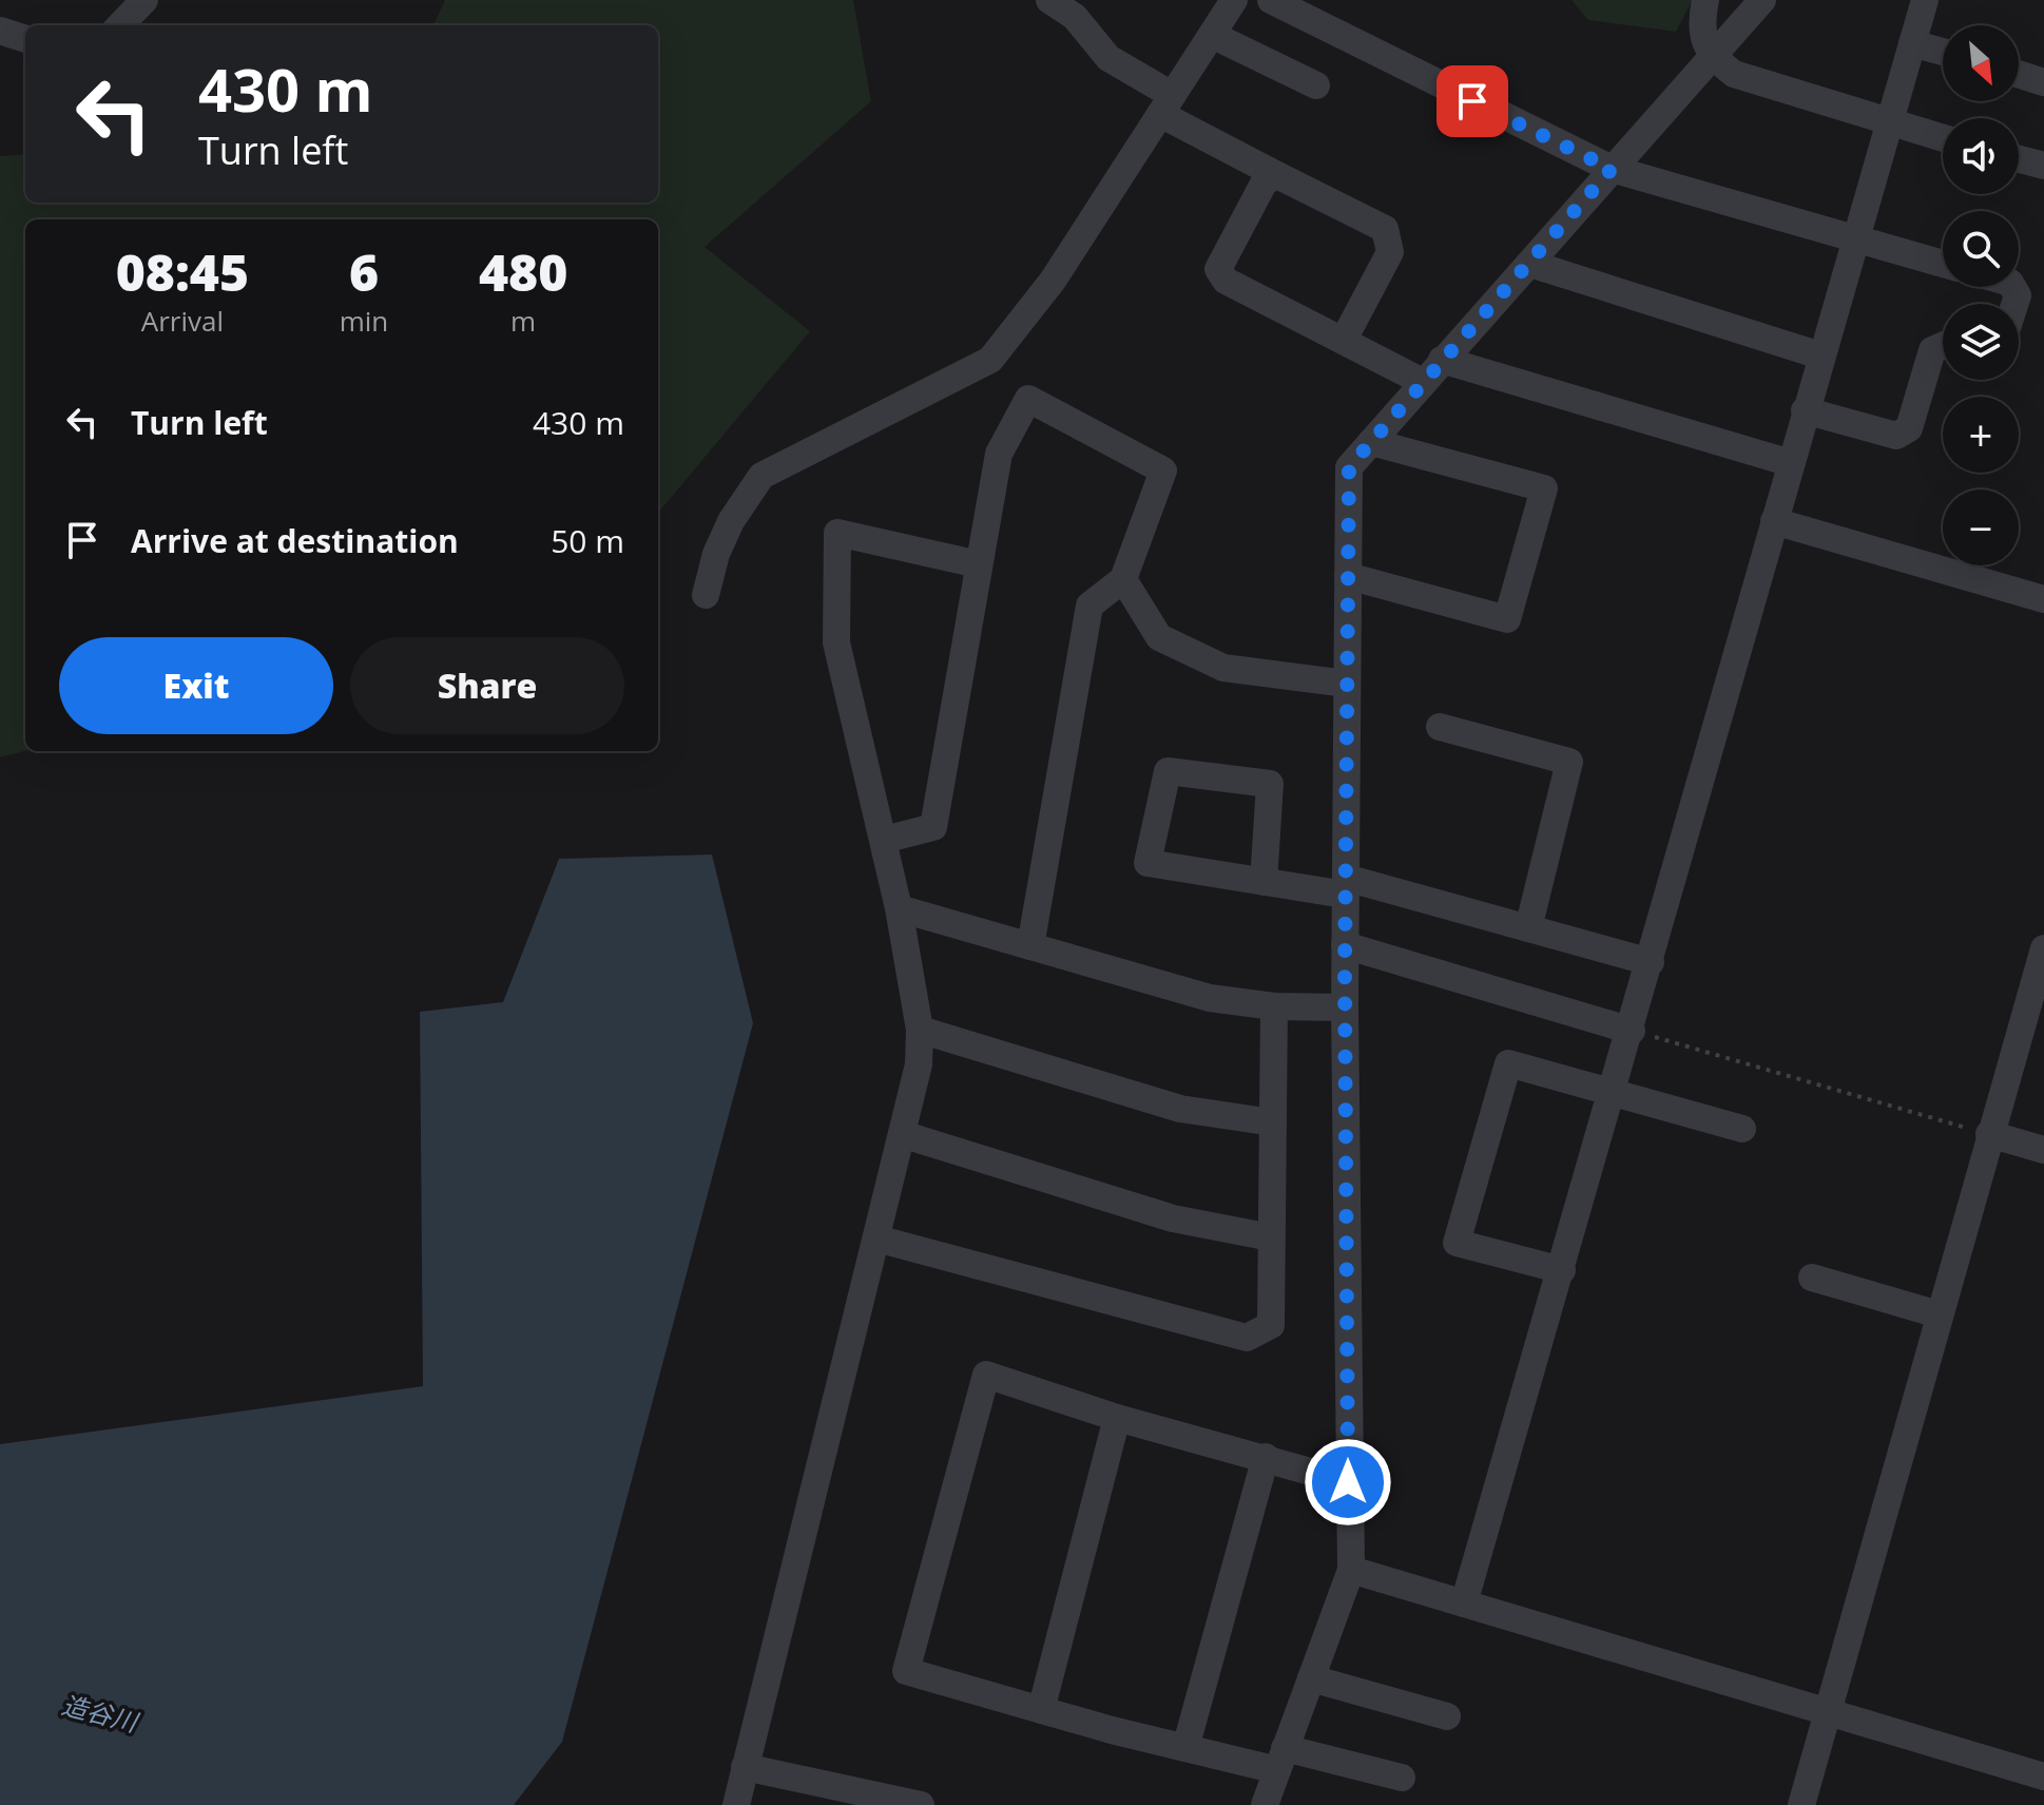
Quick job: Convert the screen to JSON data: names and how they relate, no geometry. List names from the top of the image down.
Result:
{
  "water": ["造谷川"],
  "north": "bottom right",
  "page": {
    "map_buttons": ["+", "−"],
    "turn": ["430 m", "Turn left"],
    "eta": [
      "08:45",
      "Arrival",
      "6",
      "min",
      "480",
      "m"
    ],
    "list": [
      {
        "name": "Turn left",
        "value": "430 m"
      },
      {
        "name": "Arrive at destination",
        "value": "50 m"
      }
    ],
    "buttons": ["Exit", "Share"]
  }
}
